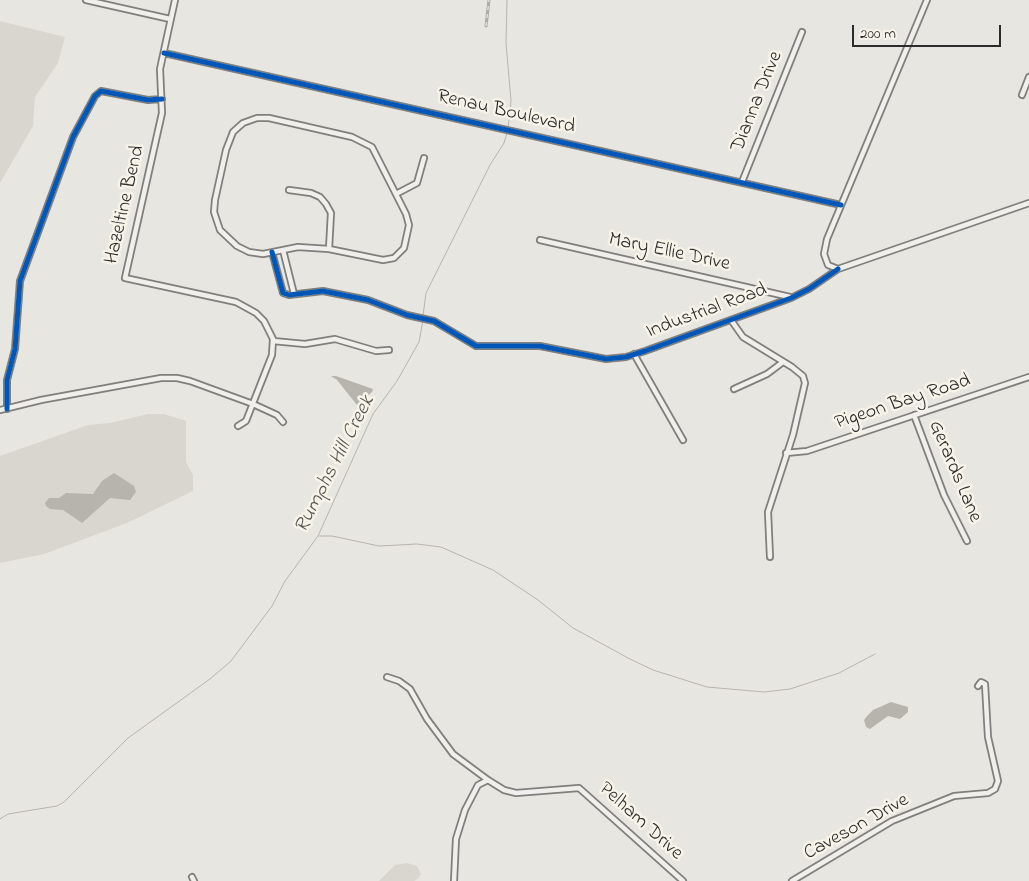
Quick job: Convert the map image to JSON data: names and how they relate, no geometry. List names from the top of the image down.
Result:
{
  "streets": {
    "street": [
      "Dianna Drive",
      "Renau Boulevard",
      "Hazeltine Bend",
      "Mary Ellie Drive",
      "Industrial Road",
      "Pigeon Bay Road",
      "Gerards Lane",
      "Pelham Drive",
      "Caveson Drive"
    ]
  },
  "crossings": [
    ["Dianna Drive", "Renau Boulevard"],
    ["Renau Boulevard", "Hazeltine Bend"],
    ["Mary Ellie Drive", "Industrial Road"],
    ["Pigeon Bay Road", "Gerards Lane"]
  ],
  "water": ["Rumphs Hill Creek"],
  "scale_bar": "200 m"
}
